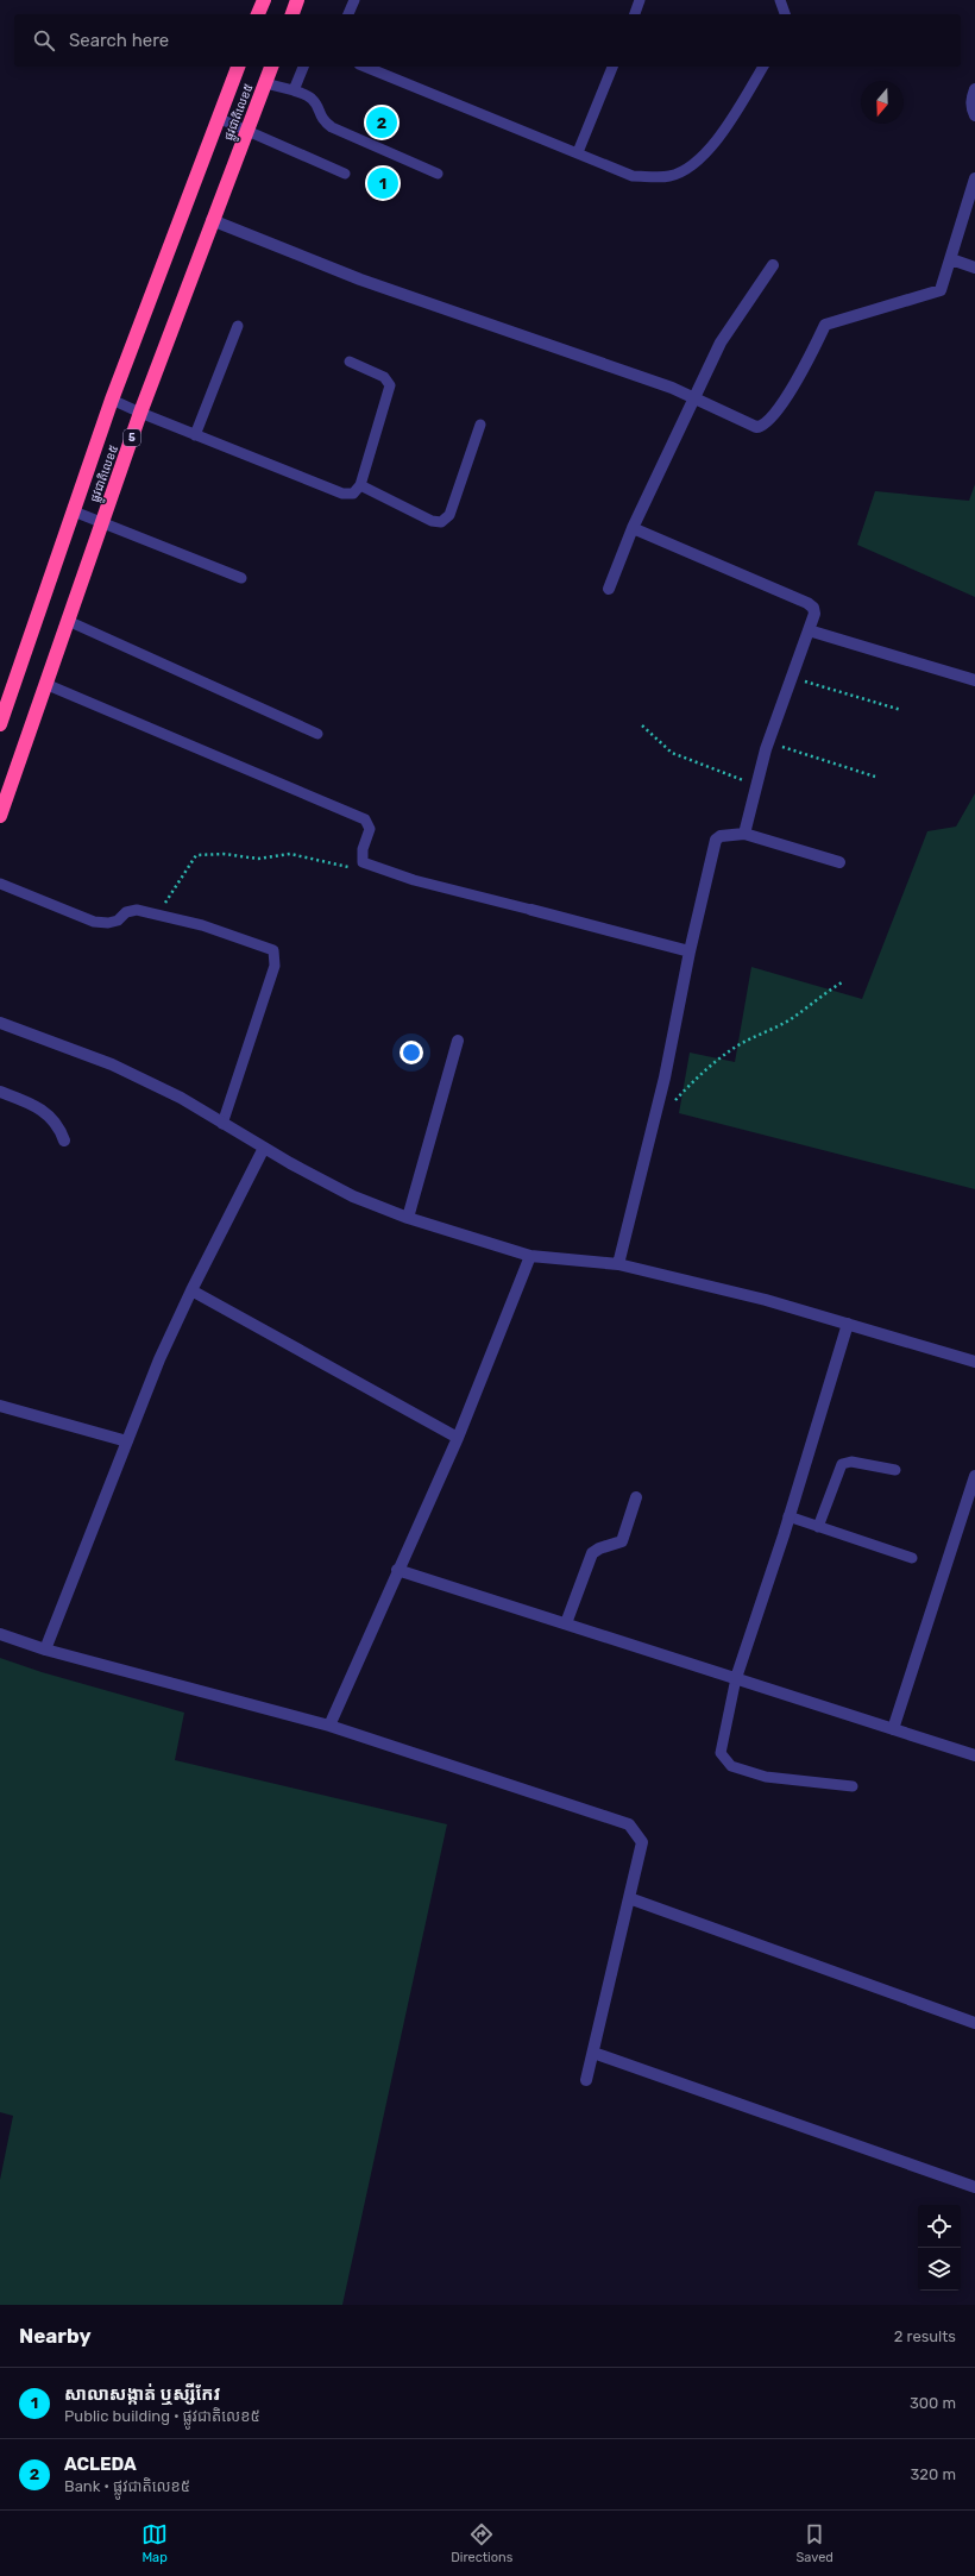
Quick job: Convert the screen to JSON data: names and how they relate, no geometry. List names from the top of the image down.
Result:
{
  "streets": {
    "highway": ["ផ្លូវជាតិលេខ៥", "5"]
  },
  "north": "bottom",
  "page": {
    "search": "Search here",
    "pins": ["2", "1"],
    "heading": ["Nearby", "2 results"],
    "list": [
      {
        "mark": "1",
        "name": "សាលាសង្កាត់ ឬស្សីកែវ",
        "note": "Public building · ផ្លូវជាតិលេខ៥",
        "value": "300 m"
      },
      {
        "mark": "2",
        "name": "ACLEDA",
        "note": "Bank · ផ្លូវជាតិលេខ៥",
        "value": "320 m"
      }
    ],
    "nav": ["Map", "Directions", "Saved"]
  }
}
